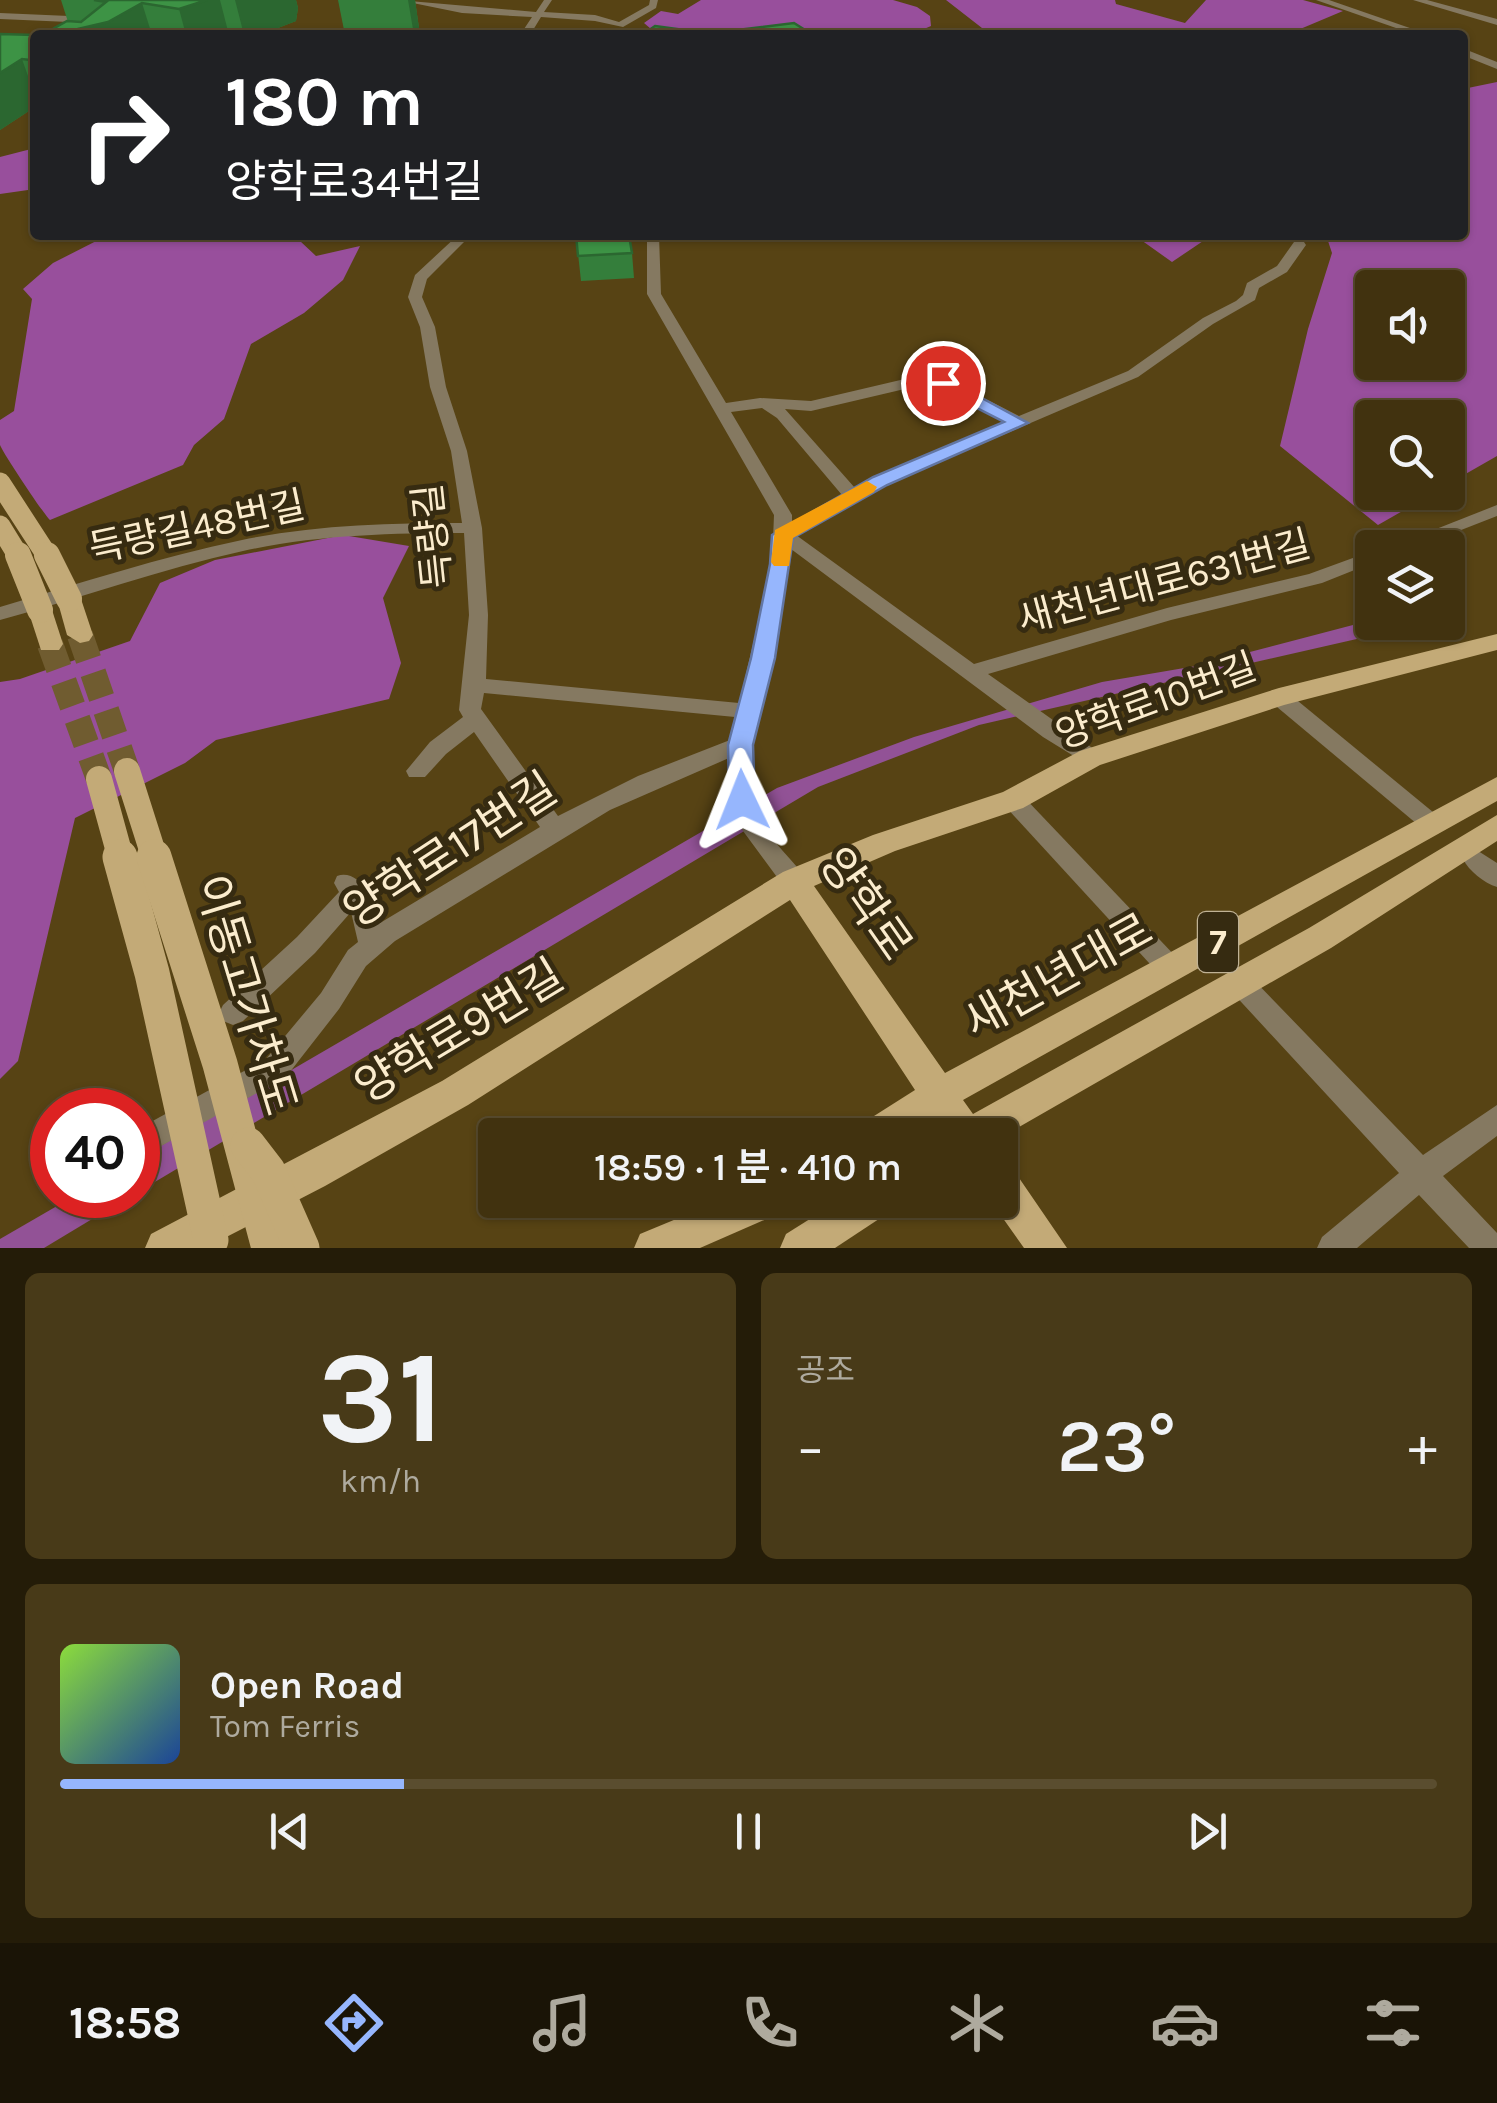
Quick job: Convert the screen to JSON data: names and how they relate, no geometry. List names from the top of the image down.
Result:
{
  "streets": {
    "main road": [
      "양학로10번길",
      "양학로",
      "7",
      "새천년대로",
      "이동고가차도",
      "양학로9번길"
    ],
    "street": [
      "득량길48번길",
      "득량길",
      "새천년대로631번길",
      "양학로17번길"
    ]
  },
  "crossings": [
    ["득량길48번길", "득량길"],
    ["양학로10번길", "양학로"],
    ["양학로10번길", "양학로9번길"],
    ["양학로17번길", "양학로"],
    ["양학로", "새천년대로"],
    ["양학로", "양학로9번길"]
  ],
  "page": {
    "turn": ["180 m", "양학로34번길"],
    "limit": "40",
    "trip": "18:59 · 1 분 · 410 m",
    "tile": [
      ["31", "km/h"],
      "공조"
    ],
    "heat": ["−", "23°", "+"],
    "song": ["Open Road", "Tom Ferris"],
    "tabs": "18:58"
  }
}
